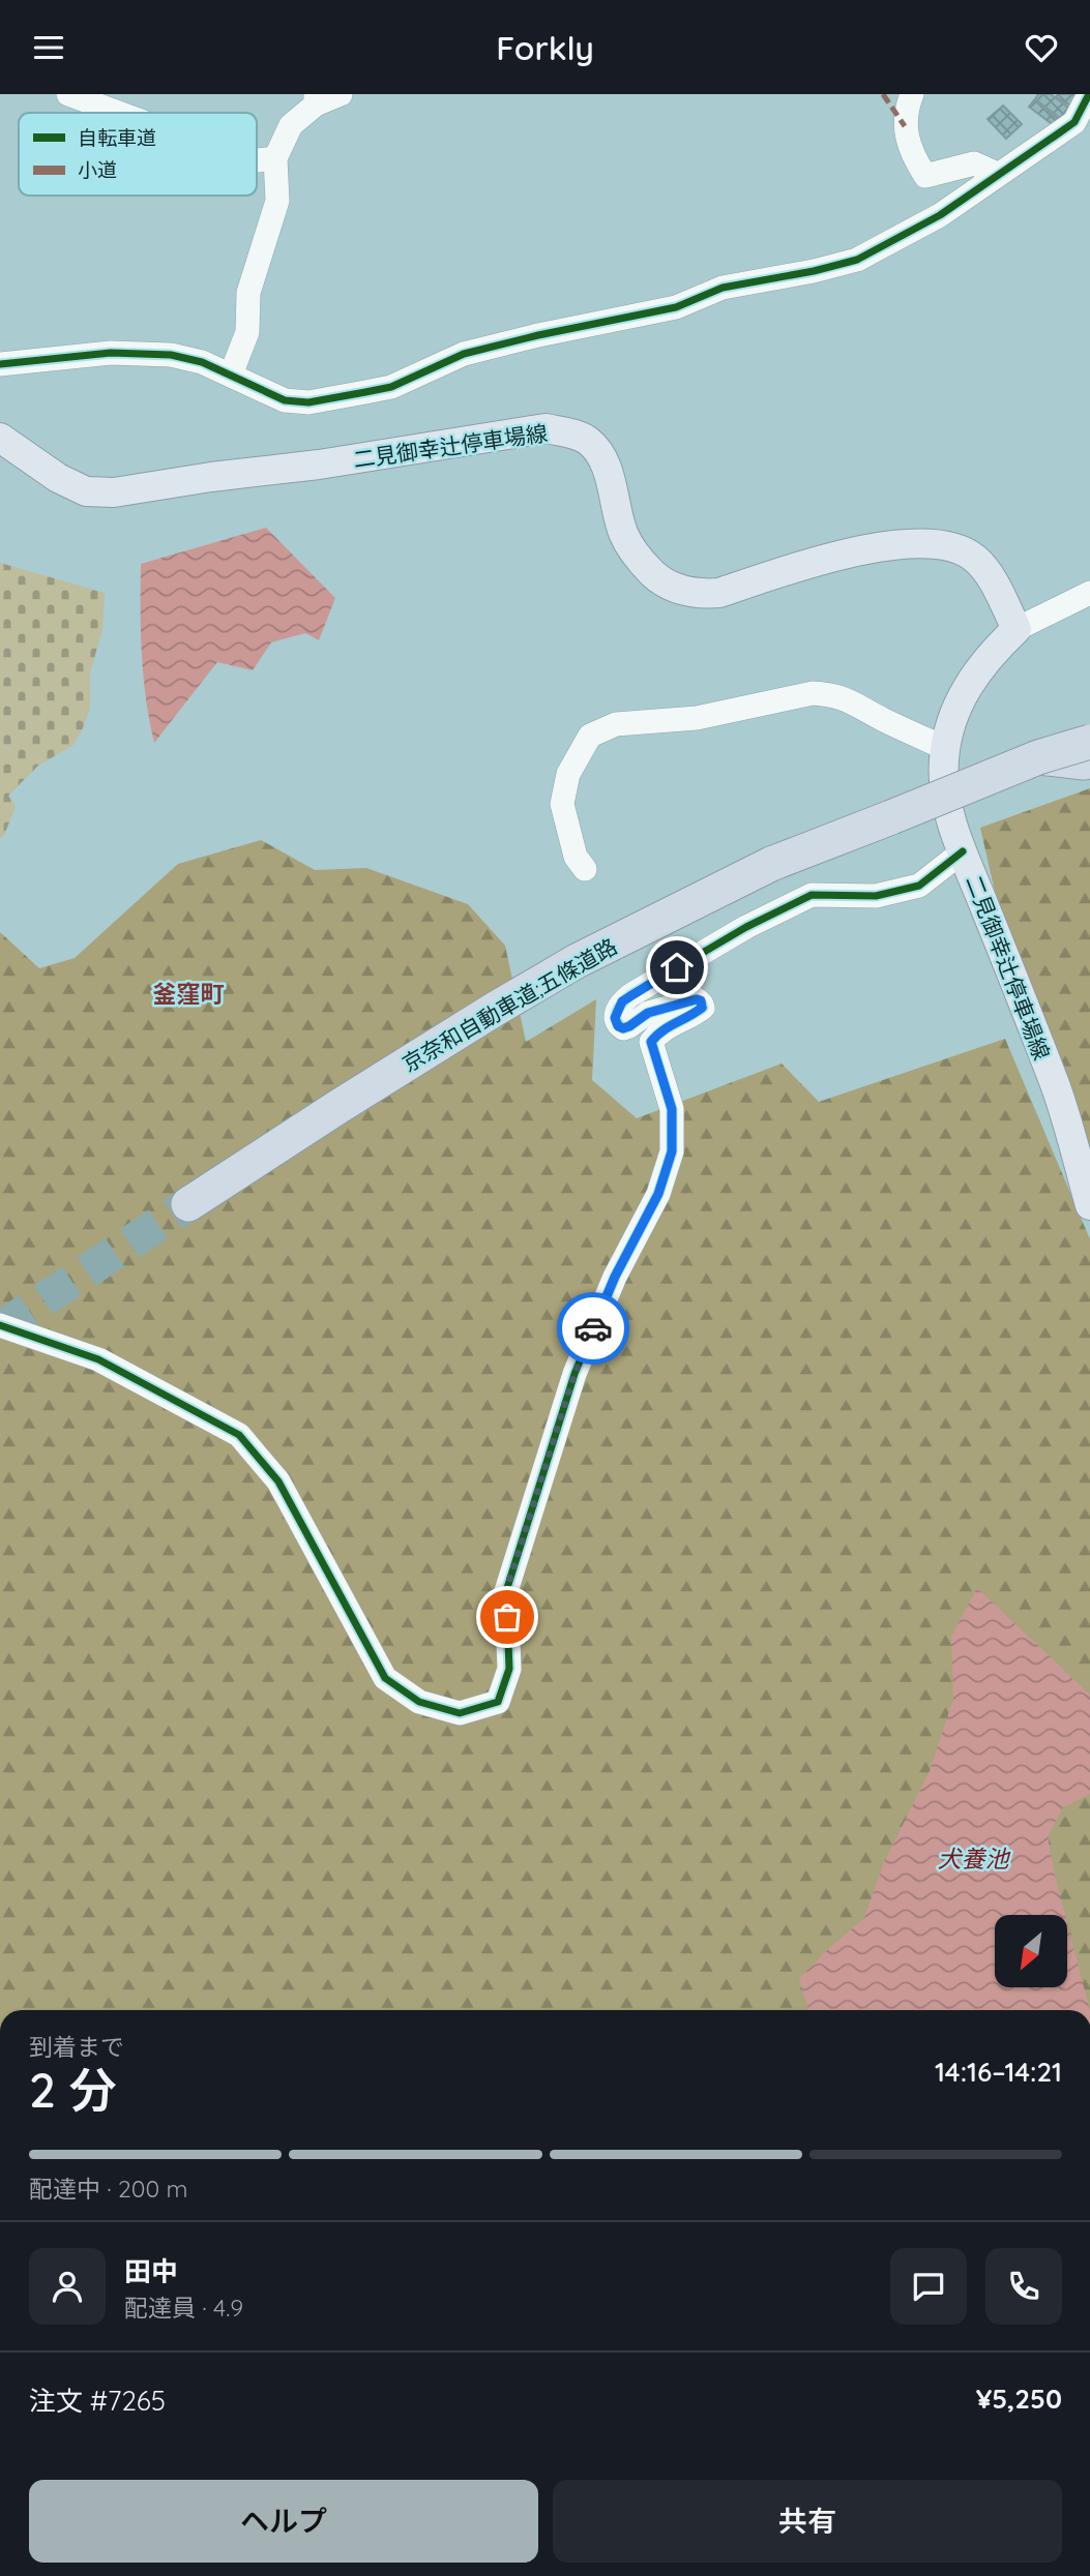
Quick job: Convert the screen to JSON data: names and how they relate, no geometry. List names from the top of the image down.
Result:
{
  "streets": {
    "highway": ["京奈和自動車道;五條道路"],
    "main road": ["二見御幸辻停車場線"]
  },
  "districts": ["釜窪町"],
  "water": ["犬養池"],
  "legend": ["自転車道", "小道"],
  "north": "bottom left",
  "page": {
    "header": "Forkly",
    "heading": ["2 分", "到着まで", "14:16–14:21"],
    "panel": [
      "田中",
      "配達員 · 4.9",
      "注文 #7265",
      "¥5,250"
    ],
    "bar": "配達中 · 200 m",
    "buttons": ["ヘルプ", "共有"]
  }
}
